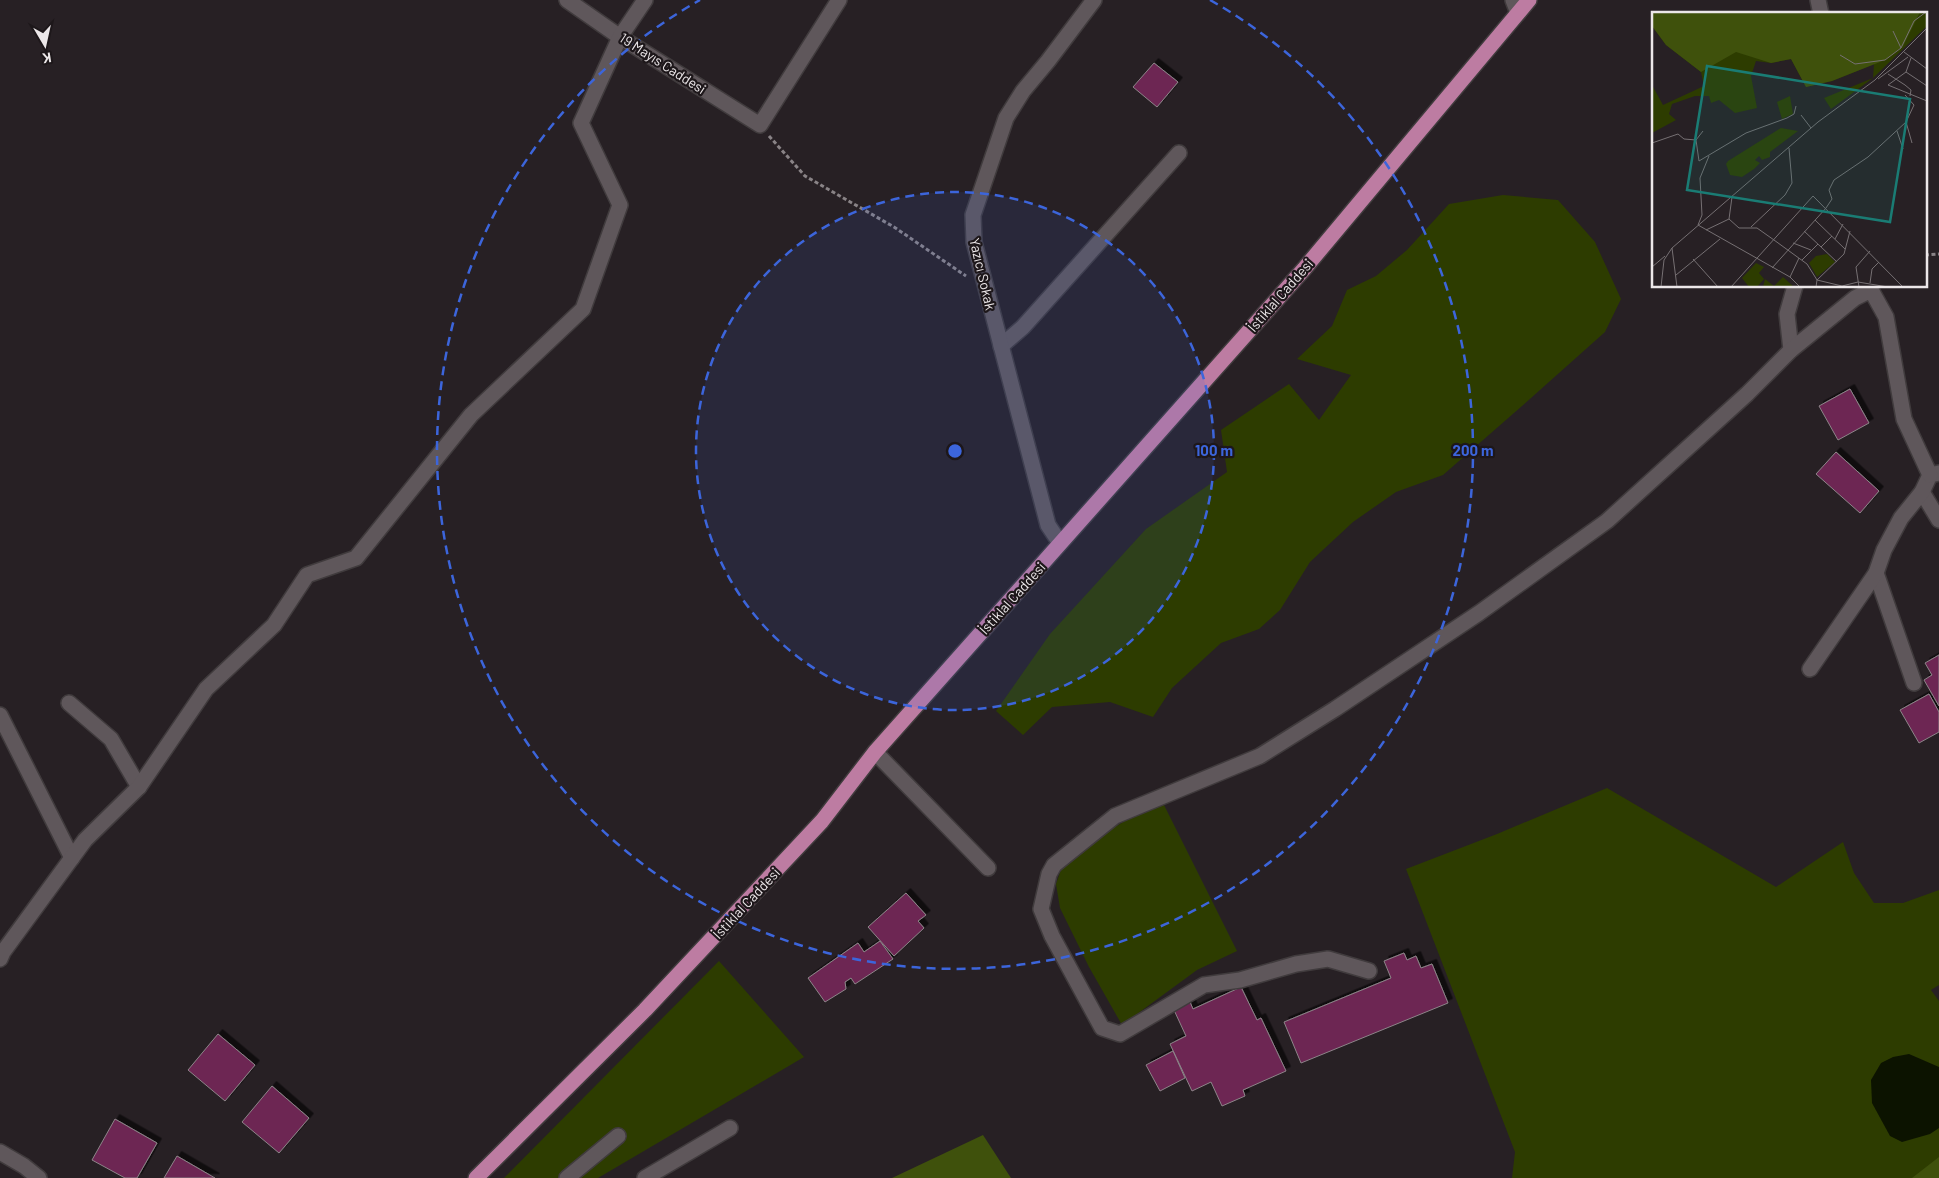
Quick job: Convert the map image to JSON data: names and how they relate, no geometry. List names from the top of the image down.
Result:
{
  "streets": {
    "main road": ["İstiklal Caddesi"],
    "street": ["19 Mayıs Caddesi", "Yazıcı Sokak"]
  },
  "crossings": [
    ["Yazıcı Sokak", "İstiklal Caddesi"]
  ],
  "north": "bottom",
  "rings": ["100 m", "200 m"]
}
